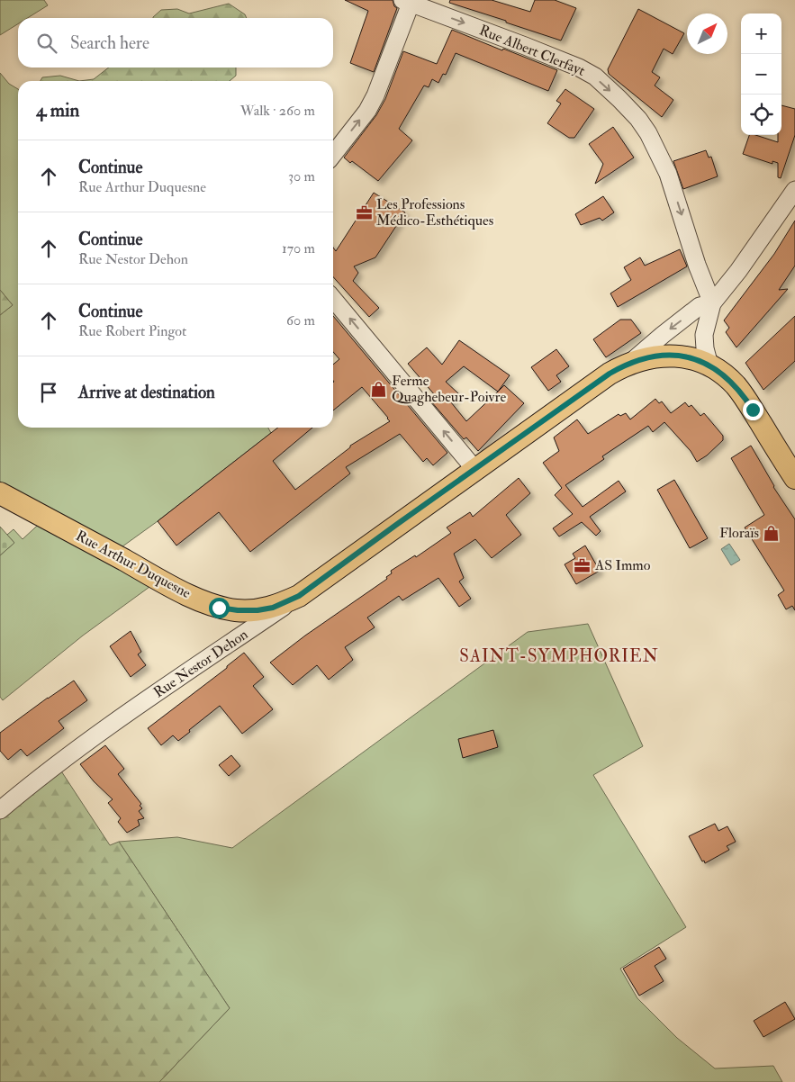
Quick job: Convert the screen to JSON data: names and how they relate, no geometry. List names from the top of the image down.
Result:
{
  "streets": {
    "main road": ["Rue Arthur Duquesne", "Rue Nestor Dehon"],
    "street": ["Rue Albert Clerfayt"]
  },
  "crossings": [
    ["Rue Albert Clerfayt", "Rue Nestor Dehon"],
    ["Rue Arthur Duquesne", "Rue Nestor Dehon"]
  ],
  "one_way": ["Rue Albert Clerfayt"],
  "districts": ["SAINT-SYMPHORIEN"],
  "places": {
    "office": ["Les Professions Médico-Esthétiques", "AS Immo"],
    "shop": ["Ferme Quaghebeur-Poivre", "Floraïs"]
  },
  "north": "top right",
  "page": {
    "map_buttons": ["+", "−"],
    "search": "Search here",
    "heading": ["4 min", "Walk · 260 m"],
    "list": [
      ["Continue", "Rue Arthur Duquesne", "30 m"],
      ["Continue", "Rue Nestor Dehon", "170 m"],
      ["Continue", "Rue Robert Pingot", "60 m"],
      "Arrive at destination"
    ]
  }
}
